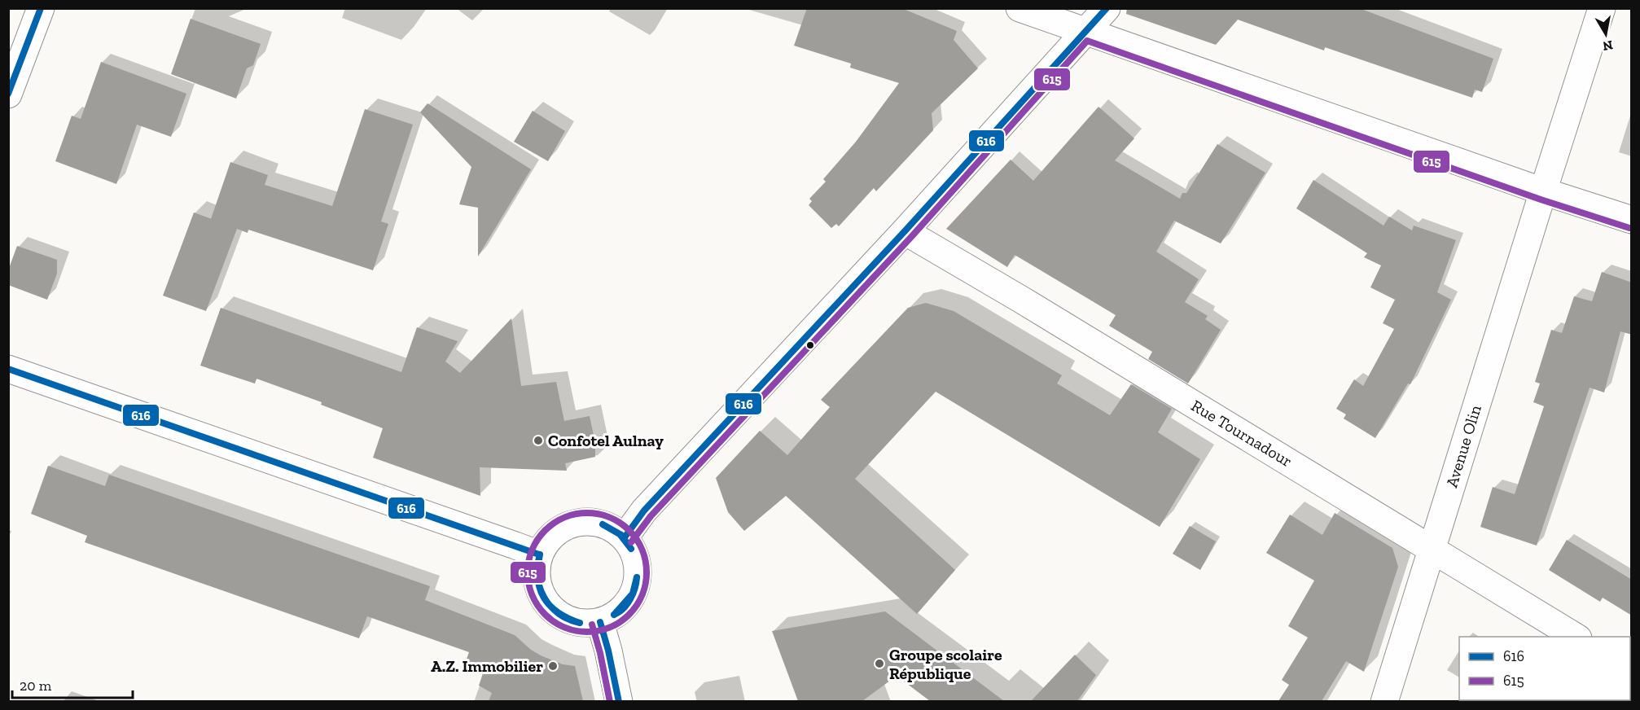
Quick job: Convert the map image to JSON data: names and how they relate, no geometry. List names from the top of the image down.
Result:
{
  "streets": {
    "street": ["Rue Tournadour", "Avenue Olin"]
  },
  "crossings": [
    ["Rue Tournadour", "Avenue Olin"]
  ],
  "places": ["Confotel Aulnay", "Groupe scolaire République", "A.Z. Immobilier"],
  "lines": ["transit line 616", "transit line 615"],
  "legend": ["616", "615"],
  "scale_bar": "20 m",
  "north": "bottom"
}
